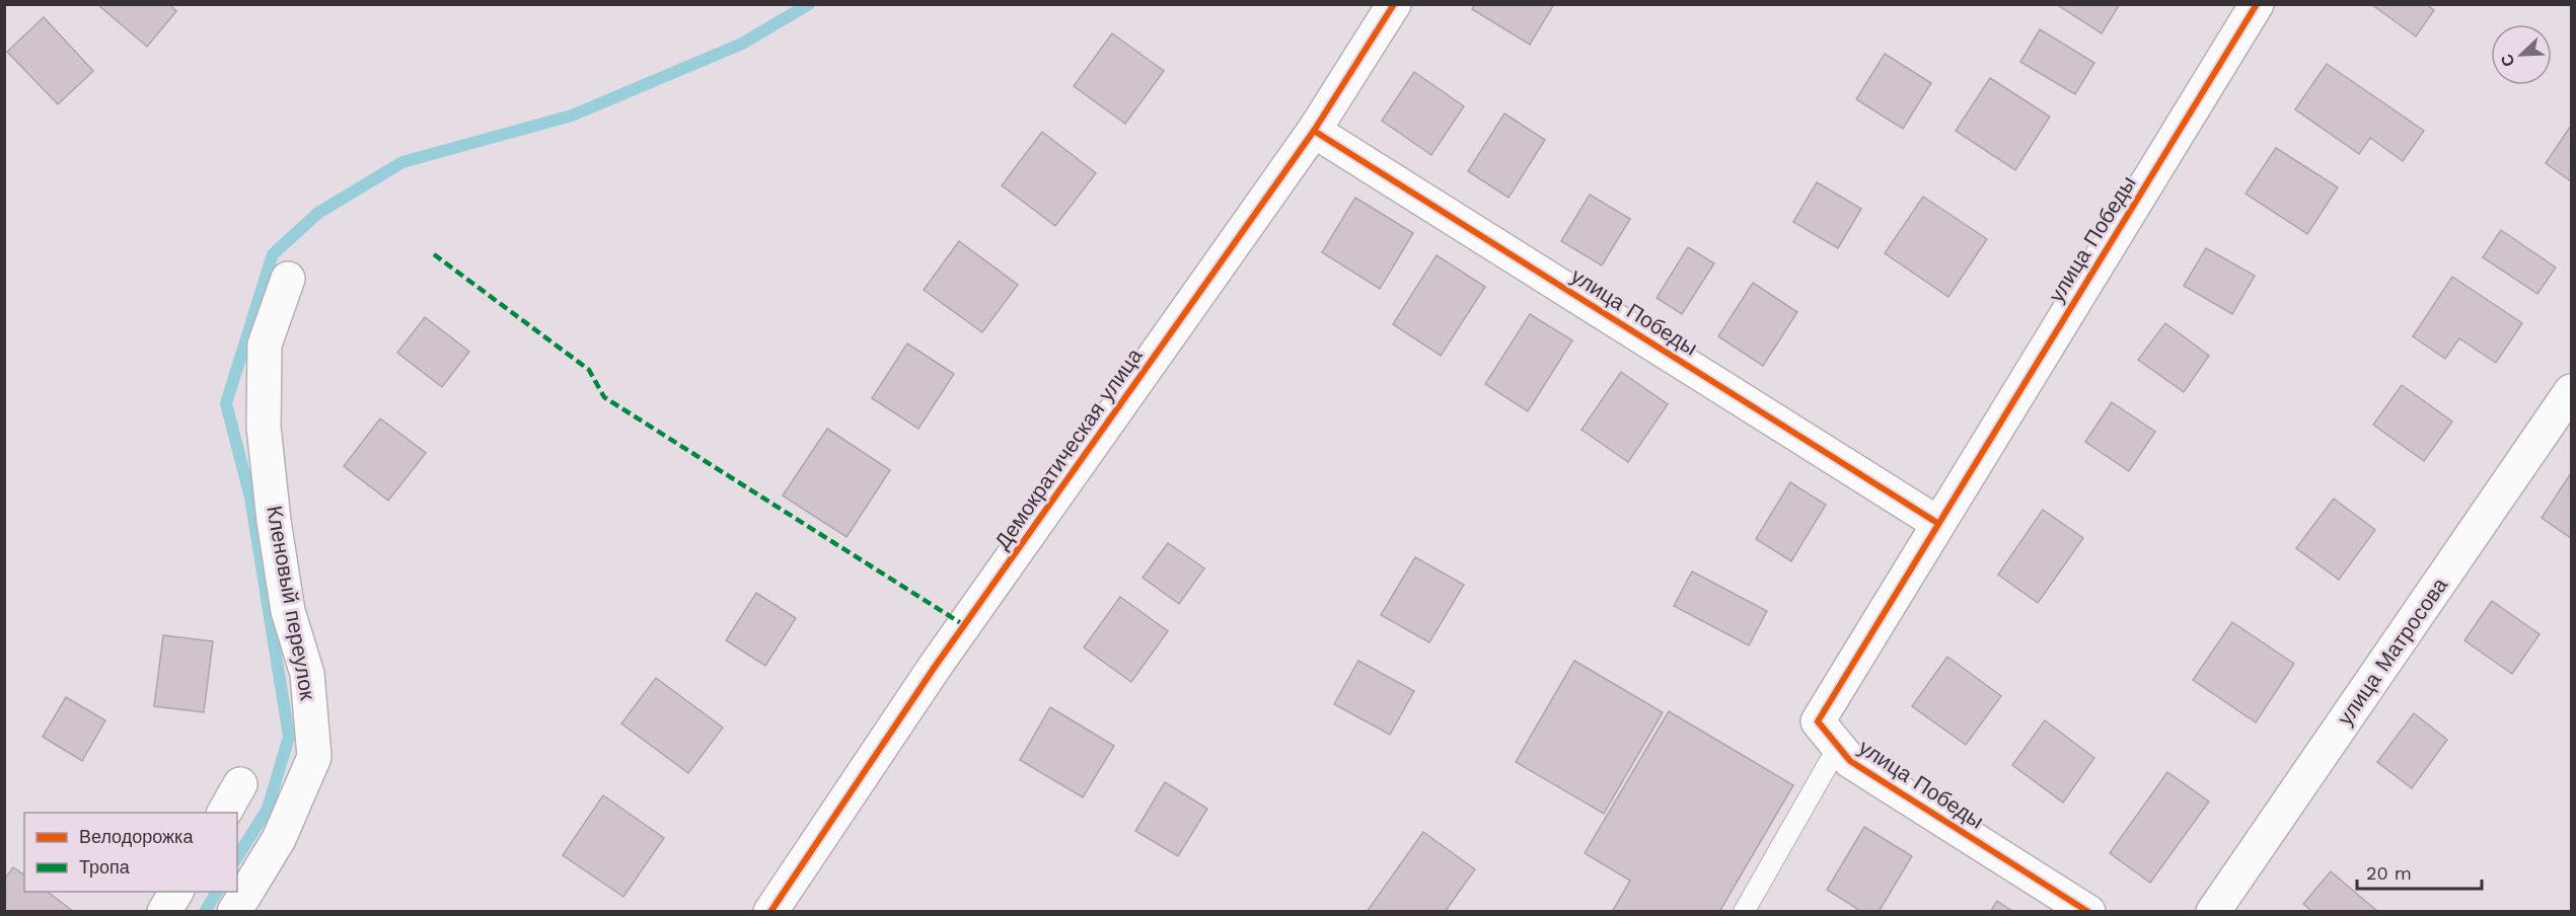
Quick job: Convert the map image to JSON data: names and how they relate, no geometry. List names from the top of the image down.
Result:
{
  "streets": {
    "street": [
      "улица Победы",
      "Демократическая улица",
      "Кленовый переулок",
      "улица Матросова"
    ]
  },
  "crossings": [
    ["улица Победы", "Демократическая улица"]
  ],
  "legend": ["Велодорожка", "Тропа"],
  "scale_bar": "20 m",
  "north": "bottom left"
}
